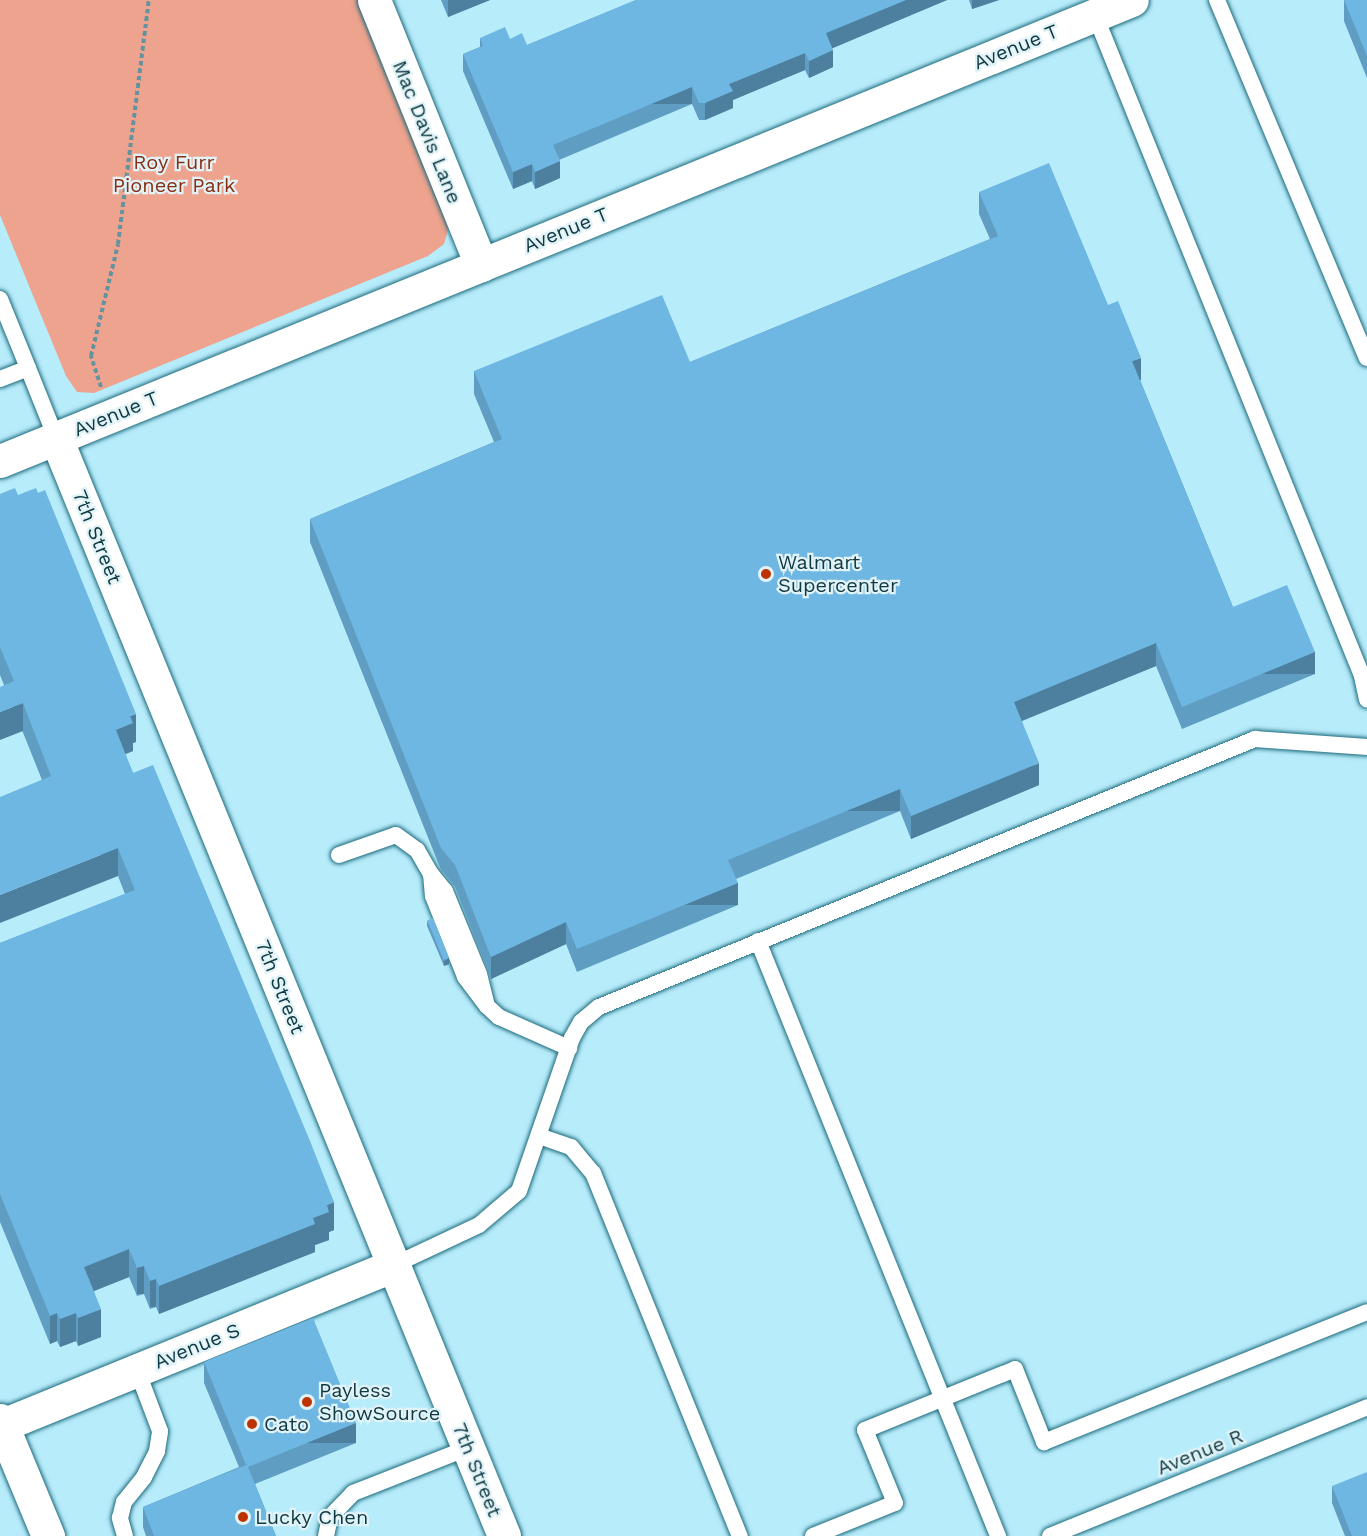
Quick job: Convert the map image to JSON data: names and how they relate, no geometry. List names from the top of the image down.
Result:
{
  "streets": {
    "street": [
      "Avenue T",
      "Mac Davis Lane",
      "7th Street",
      "Avenue S"
    ],
    "lane": ["Avenue R"]
  },
  "crossings": [
    ["Avenue T", "Mac Davis Lane"],
    ["Avenue T", "7th Street"],
    ["7th Street", "Avenue S"]
  ],
  "parks": ["Roy Furr Pioneer Park"],
  "places": [
    "Walmart Supercenter",
    "Payless ShowSource",
    "Cato",
    "Lucky Chen"
  ]
}
